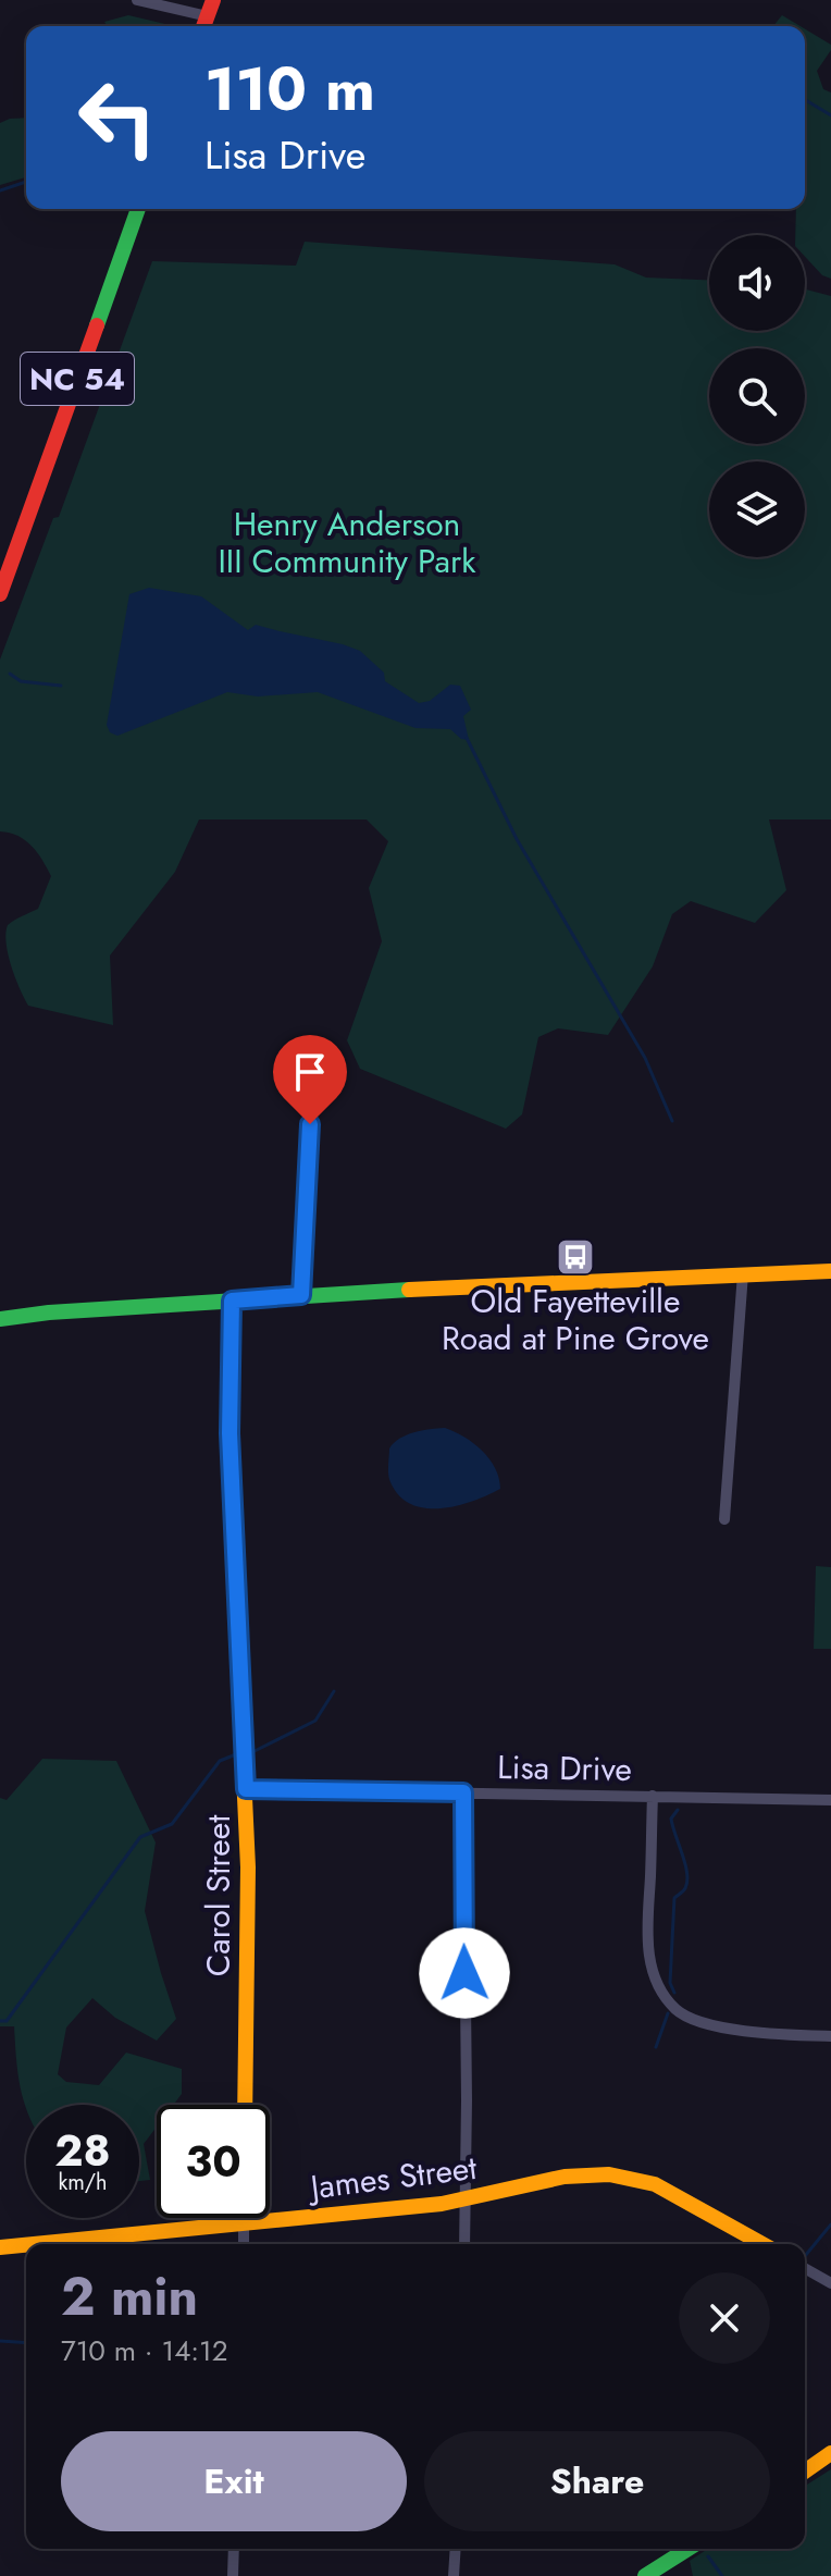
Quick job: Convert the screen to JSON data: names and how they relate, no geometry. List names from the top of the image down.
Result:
{
  "streets": {
    "main road": ["NC 54", "Carol Street", "James Street"],
    "street": ["Lisa Drive"]
  },
  "crossings": [
    ["Lisa Drive", "Carol Street"]
  ],
  "parks": ["Henry Anderson III Community Park"],
  "places": {
    "bus stop": ["Old Fayetteville Road at Pine Grove"]
  },
  "page": {
    "turn": ["110 m", "Lisa Drive"],
    "speed": "28 km/h",
    "limit": "30",
    "heading": ["2 min", "710 m · 14:12"],
    "buttons": ["Exit", "Share"]
  }
}
